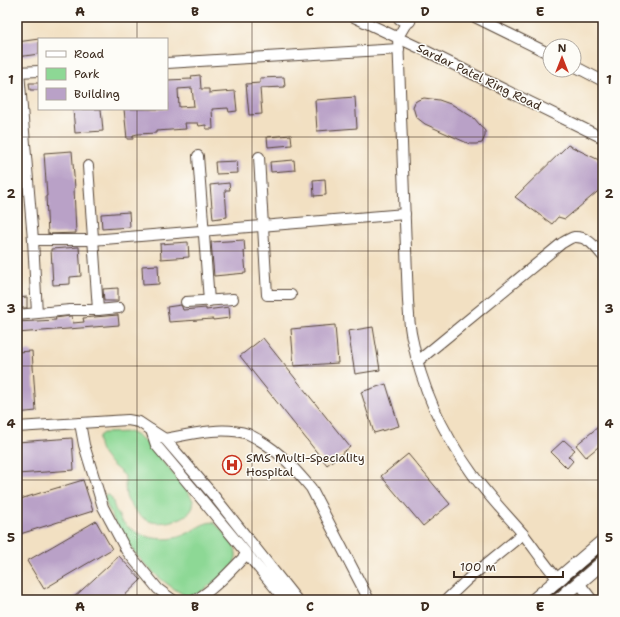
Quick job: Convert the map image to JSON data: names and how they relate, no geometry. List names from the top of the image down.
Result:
{
  "streets": {
    "street": ["Sardar Patel Ring Road"]
  },
  "places": {
    "hospital": ["SMS Multi-Speciality Hospital"]
  },
  "legend": ["Road", "Park", "Building"],
  "scale_bar": "100 m",
  "north": "top",
  "grid": {
    "columns": [
      "A",
      "B",
      "C",
      "D",
      "E"
    ],
    "rows": [
      "1",
      "2",
      "3",
      "4",
      "5"
    ]
  }
}
